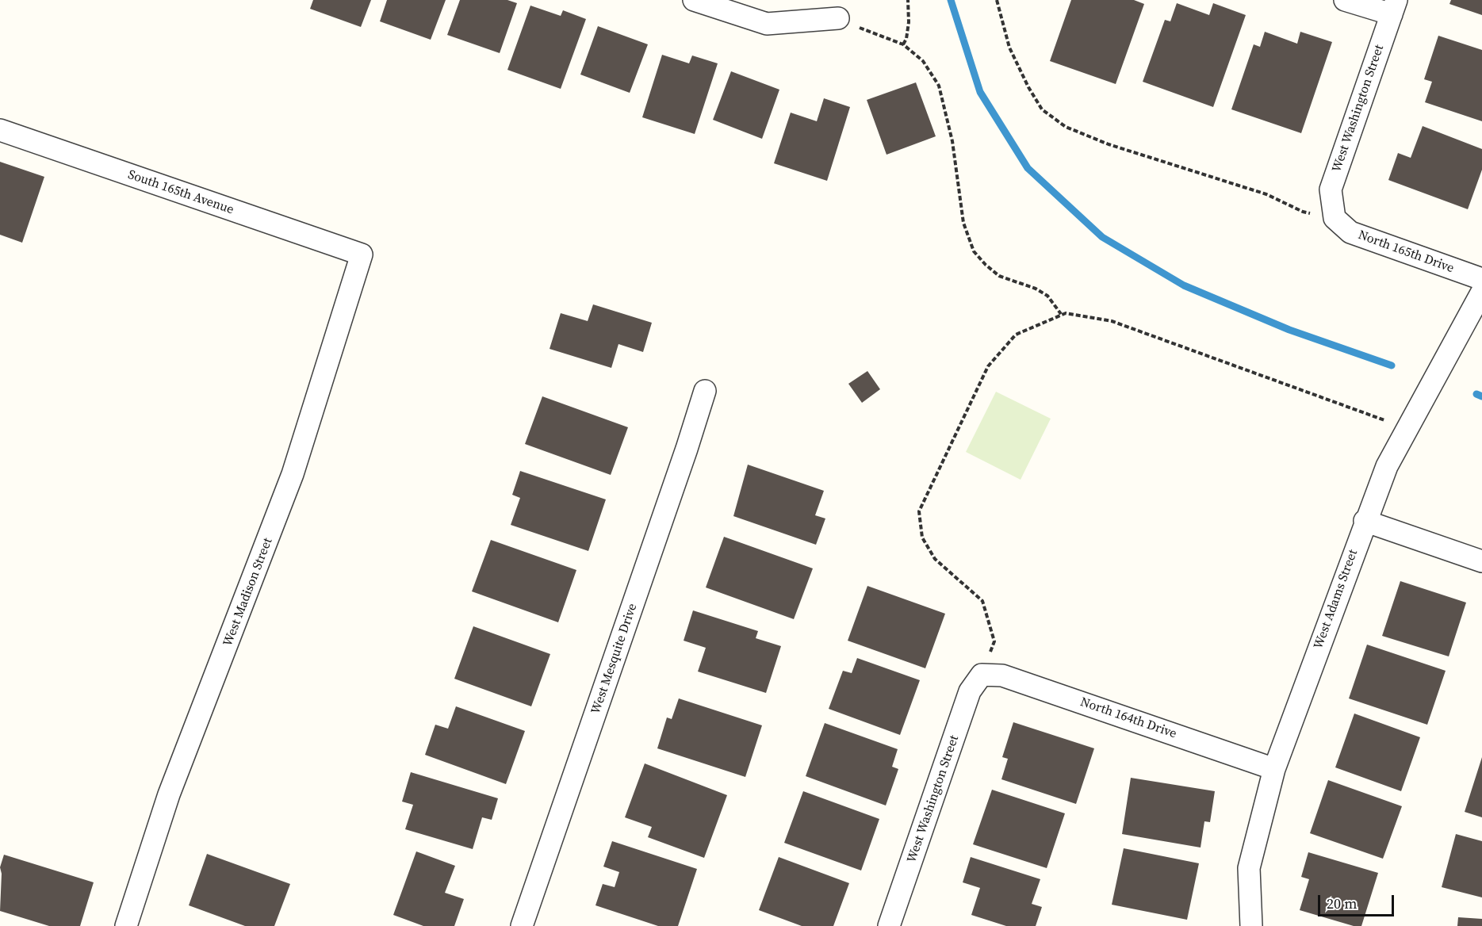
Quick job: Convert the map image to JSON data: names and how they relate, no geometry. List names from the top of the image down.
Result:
{
  "streets": {
    "street": [
      "West Washington Street",
      "South 165th Avenue",
      "North 165th Drive",
      "West Madison Street",
      "West Adams Street",
      "West Mesquite Drive",
      "North 164th Drive"
    ]
  },
  "crossings": [
    ["West Washington Street", "North 165th Drive"],
    ["West Washington Street", "North 164th Drive"],
    ["South 165th Avenue", "West Madison Street"],
    ["West Adams Street", "North 164th Drive"]
  ],
  "scale_bar": "20 m"
}
